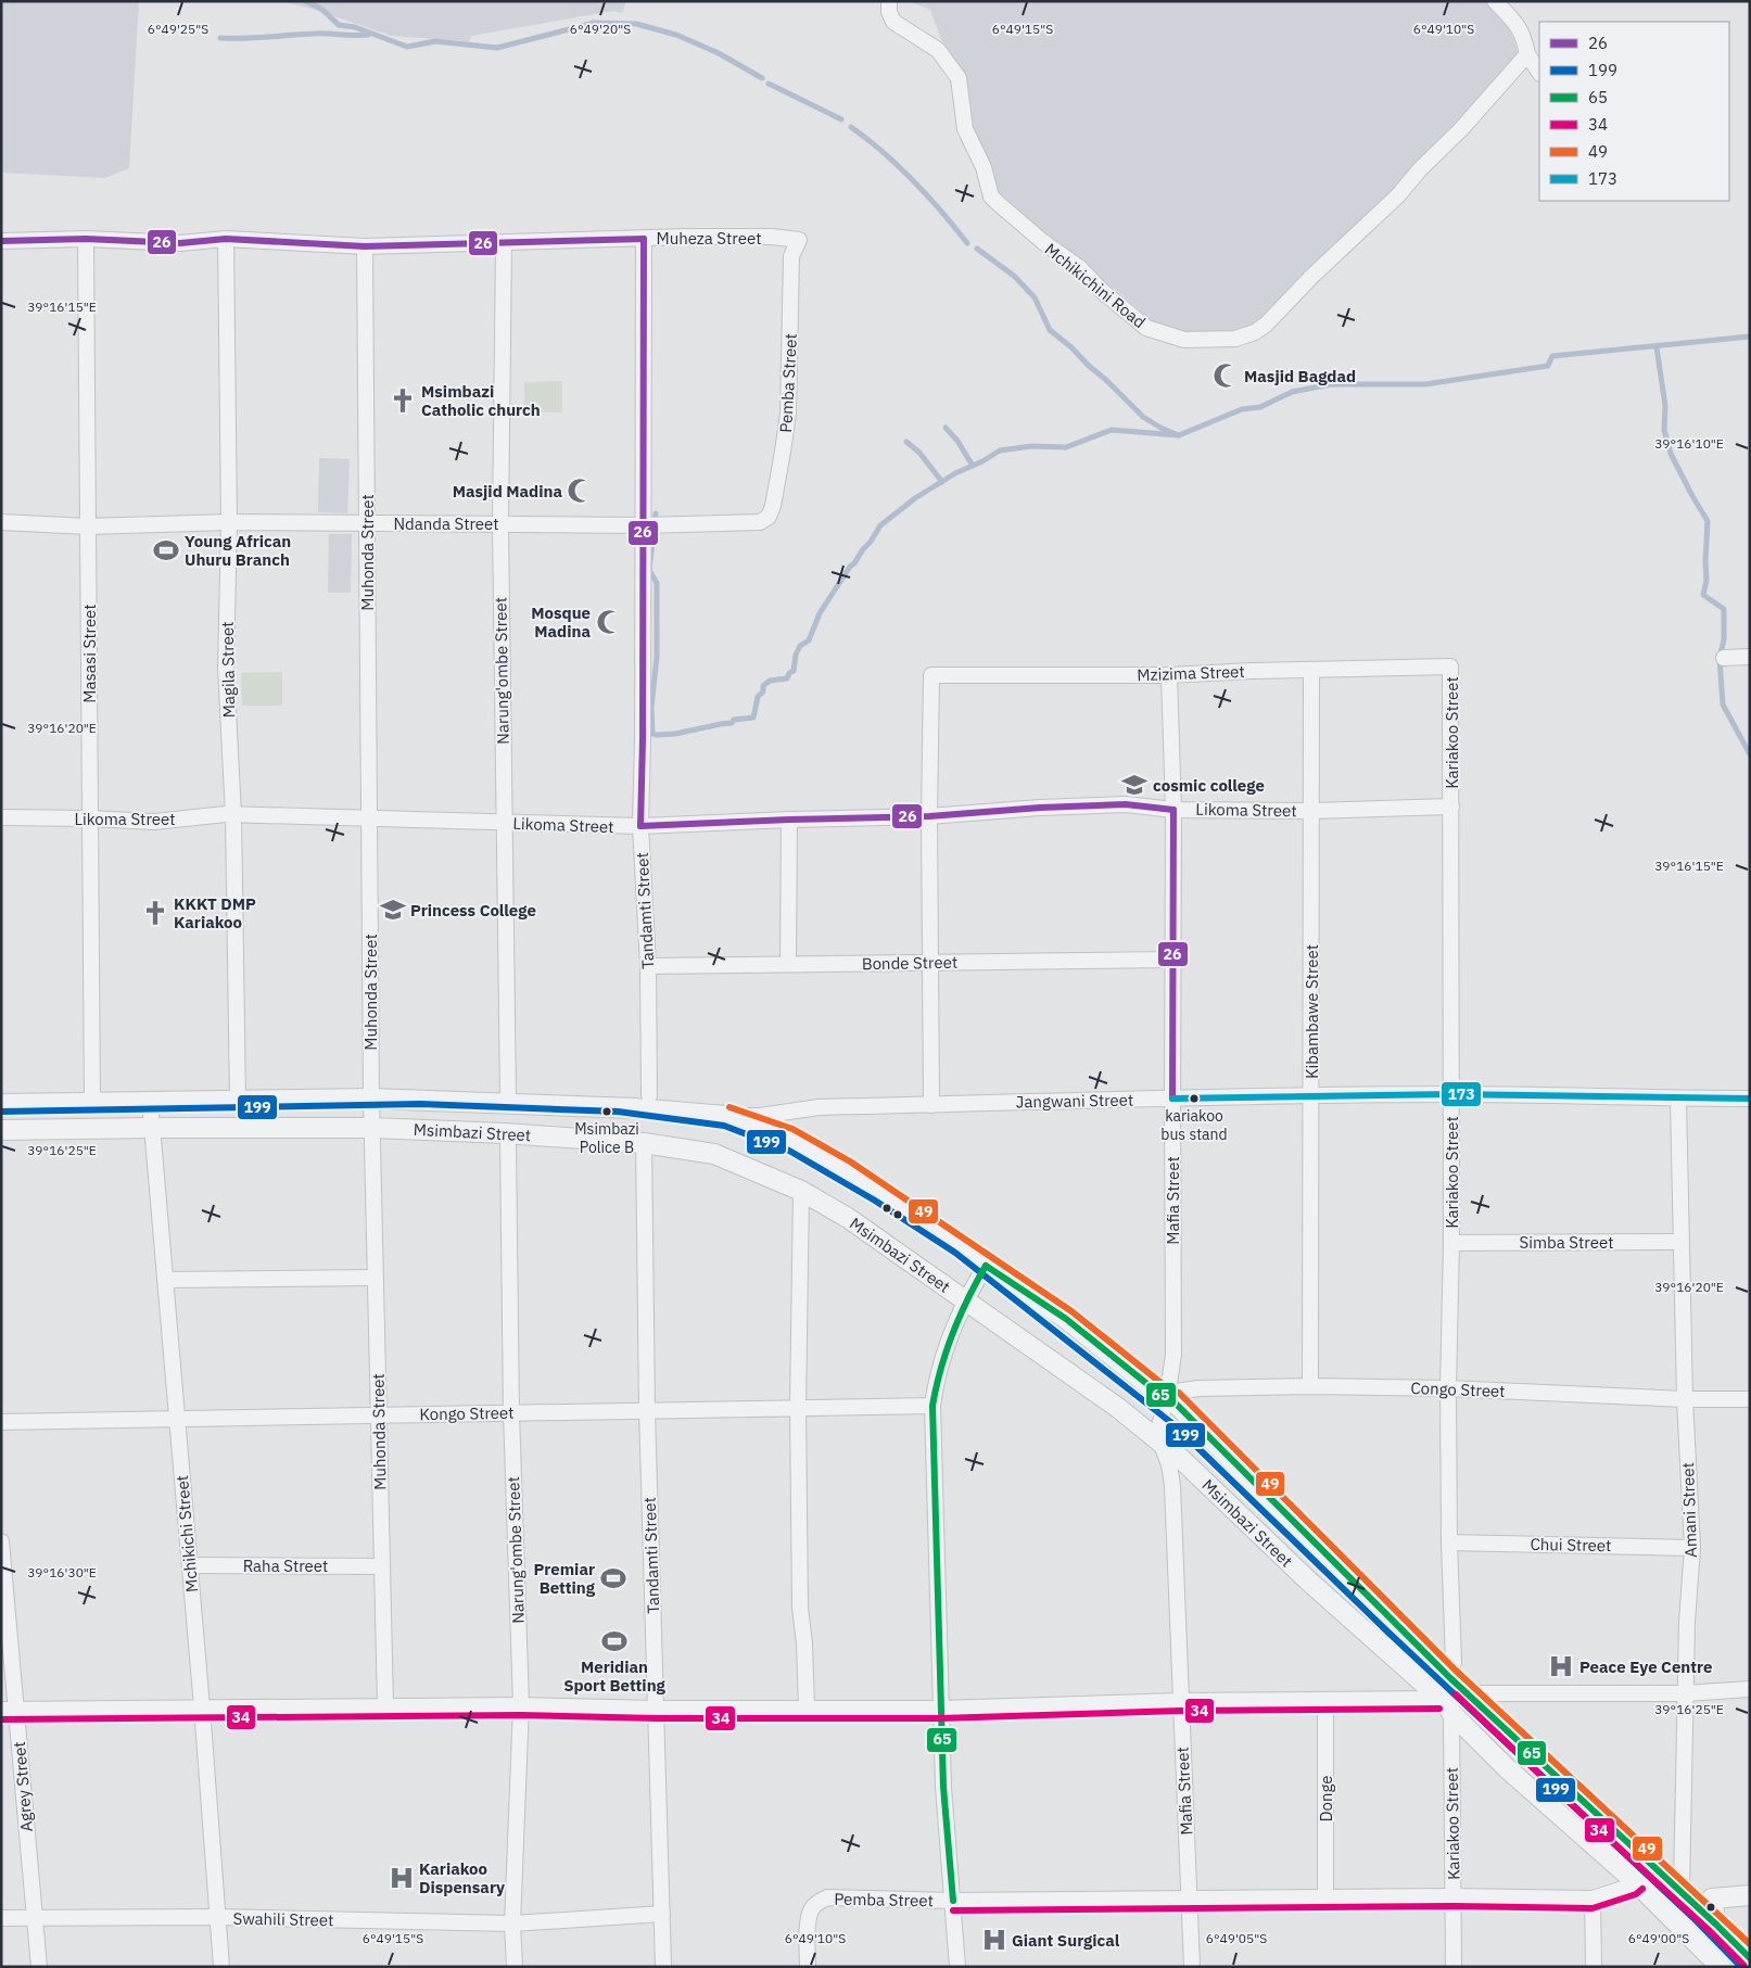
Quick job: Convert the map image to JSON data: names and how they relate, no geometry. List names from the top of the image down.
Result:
{
  "streets": {
    "street": [
      "Muheza Street",
      "Mchikichini Road",
      "Pemba Street",
      "Ndanda Street",
      "Muhonda Street",
      "Masasi Street",
      "Magila Street",
      "Narung'ombe Street",
      "Mzizima Street",
      "Kariakoo Street",
      "Likoma Street",
      "Tandamti Street",
      "Bonde Street",
      "Kibambawe Street",
      "Jangwani Street",
      "Msimbazi Street",
      "Mafia Street",
      "Simba Street",
      "Congo Street",
      "Kongo Street",
      "Amani Street",
      "Mchikichi Street",
      "Chui Street",
      "Raha Street",
      "Agrey Street",
      "Donge",
      "Swahili Street"
    ]
  },
  "crossings": [
    ["Muheza Street", "Pemba Street"],
    ["Muheza Street", "Muhonda Street"],
    ["Muheza Street", "Masasi Street"],
    ["Muheza Street", "Magila Street"],
    ["Muheza Street", "Narung'ombe Street"],
    ["Muheza Street", "Tandamti Street"],
    ["Pemba Street", "Ndanda Street"],
    ["Ndanda Street", "Muhonda Street"],
    ["Ndanda Street", "Masasi Street"],
    ["Ndanda Street", "Magila Street"],
    ["Ndanda Street", "Narung'ombe Street"],
    ["Ndanda Street", "Tandamti Street"],
    ["Muhonda Street", "Likoma Street"],
    ["Muhonda Street", "Msimbazi Street"],
    ["Muhonda Street", "Kongo Street"],
    ["Muhonda Street", "Raha Street"],
    ["Masasi Street", "Likoma Street"],
    ["Masasi Street", "Msimbazi Street"],
    ["Magila Street", "Likoma Street"],
    ["Magila Street", "Msimbazi Street"],
    ["Narung'ombe Street", "Likoma Street"],
    ["Narung'ombe Street", "Msimbazi Street"],
    ["Narung'ombe Street", "Kongo Street"],
    ["Narung'ombe Street", "Swahili Street"],
    ["Mzizima Street", "Kariakoo Street"],
    ["Mzizima Street", "Likoma Street"],
    ["Mzizima Street", "Kibambawe Street"],
    ["Mzizima Street", "Mafia Street"],
    ["Kariakoo Street", "Likoma Street"],
    ["Kariakoo Street", "Jangwani Street"],
    ["Kariakoo Street", "Msimbazi Street"],
    ["Kariakoo Street", "Simba Street"],
    ["Kariakoo Street", "Congo Street"],
    ["Kariakoo Street", "Chui Street"],
    ["Likoma Street", "Tandamti Street"],
    ["Likoma Street", "Kibambawe Street"],
    ["Likoma Street", "Mafia Street"],
    ["Tandamti Street", "Bonde Street"],
    ["Tandamti Street", "Msimbazi Street"],
    ["Tandamti Street", "Kongo Street"],
    ["Tandamti Street", "Swahili Street"],
    ["Bonde Street", "Mafia Street"],
    ["Kibambawe Street", "Jangwani Street"],
    ["Kibambawe Street", "Congo Street"],
    ["Jangwani Street", "Msimbazi Street"],
    ["Jangwani Street", "Mafia Street"],
    ["Jangwani Street", "Amani Street"],
    ["Msimbazi Street", "Mafia Street"],
    ["Msimbazi Street", "Congo Street"],
    ["Msimbazi Street", "Amani Street"],
    ["Msimbazi Street", "Mchikichi Street"],
    ["Mafia Street", "Congo Street"],
    ["Simba Street", "Amani Street"],
    ["Congo Street", "Amani Street"],
    ["Kongo Street", "Mchikichi Street"],
    ["Amani Street", "Chui Street"],
    ["Mchikichi Street", "Raha Street"],
    ["Mchikichi Street", "Swahili Street"],
    ["Agrey Street", "Swahili Street"]
  ],
  "places": {
    "mosque": ["Masjid Bagdad", "Masjid Madina", "Mosque Madina"],
    "church": ["Msimbazi Catholic church", "KKKT DMP Kariakoo"],
    "sports": ["Young African Uhuru Branch", "Premiar Betting", "Meridian Sport Betting"],
    "school or university": ["cosmic college", "Princess College"],
    "other": ["kariakoo bus stand", "Msimbazi Police B"],
    "hospital": ["Peace Eye Centre", "Kariakoo Dispensary", "Giant Surgical"]
  },
  "lines": [
    "transit line 26",
    "transit line 173",
    "transit line 199",
    "transit line 49",
    "transit line 65",
    "transit line 34"
  ],
  "legend": [
    "26",
    "199",
    "65",
    "34",
    "49",
    "173"
  ],
  "coordinates": [
    "6°49'25\"S",
    "6°49'20\"S",
    "6°49'15\"S",
    "6°49'10\"S",
    "39°16'15\"E",
    "39°16'10\"E",
    "39°16'20\"E",
    "39°16'25\"E",
    "39°16'30\"E",
    "6°49'05\"S",
    "6°49'00\"S"
  ]
}
